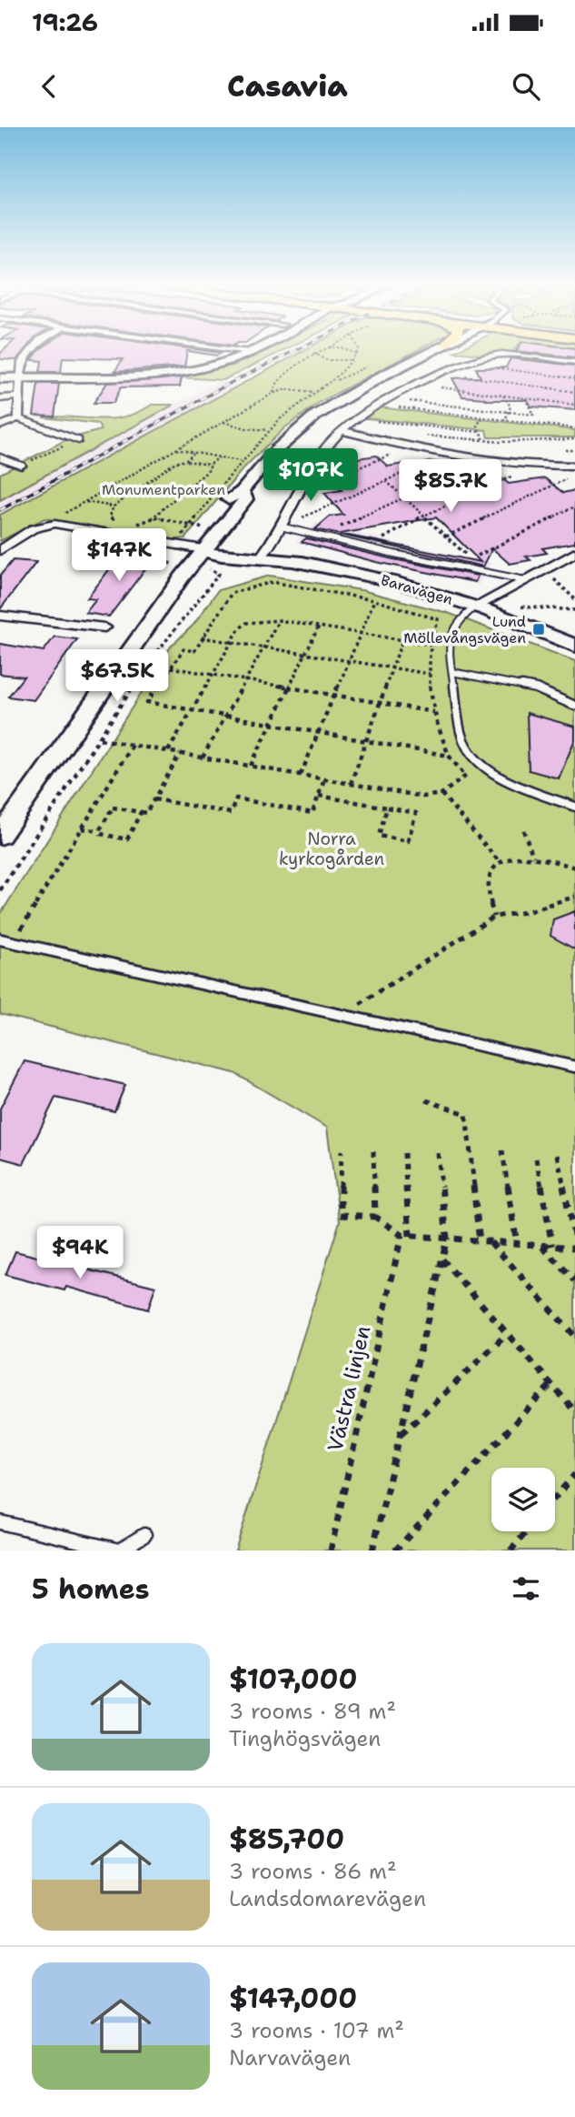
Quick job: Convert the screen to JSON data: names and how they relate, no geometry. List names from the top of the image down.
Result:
{
  "streets": {
    "main road": ["Baravägen"],
    "path": ["Västra linjen"]
  },
  "parks": ["Monumentparken", "Norra kyrkogården"],
  "places": {
    "transit": ["Lund Möllevångsvägen"]
  },
  "page": {
    "status": "19:26",
    "header": "Casavia",
    "price": [
      "$107K",
      "$85.7K",
      "$147K",
      "$67.5K",
      "$94K"
    ],
    "heading": "5 homes",
    "list": [
      {
        "name": "$107,000",
        "note": "3 rooms · 89 m² · Tinghögsvägen"
      },
      {
        "name": "$85,700",
        "note": "3 rooms · 86 m² · Landsdomarevägen"
      },
      {
        "name": "$147,000",
        "note": "3 rooms · 107 m² · Narvavägen"
      }
    ]
  }
}
